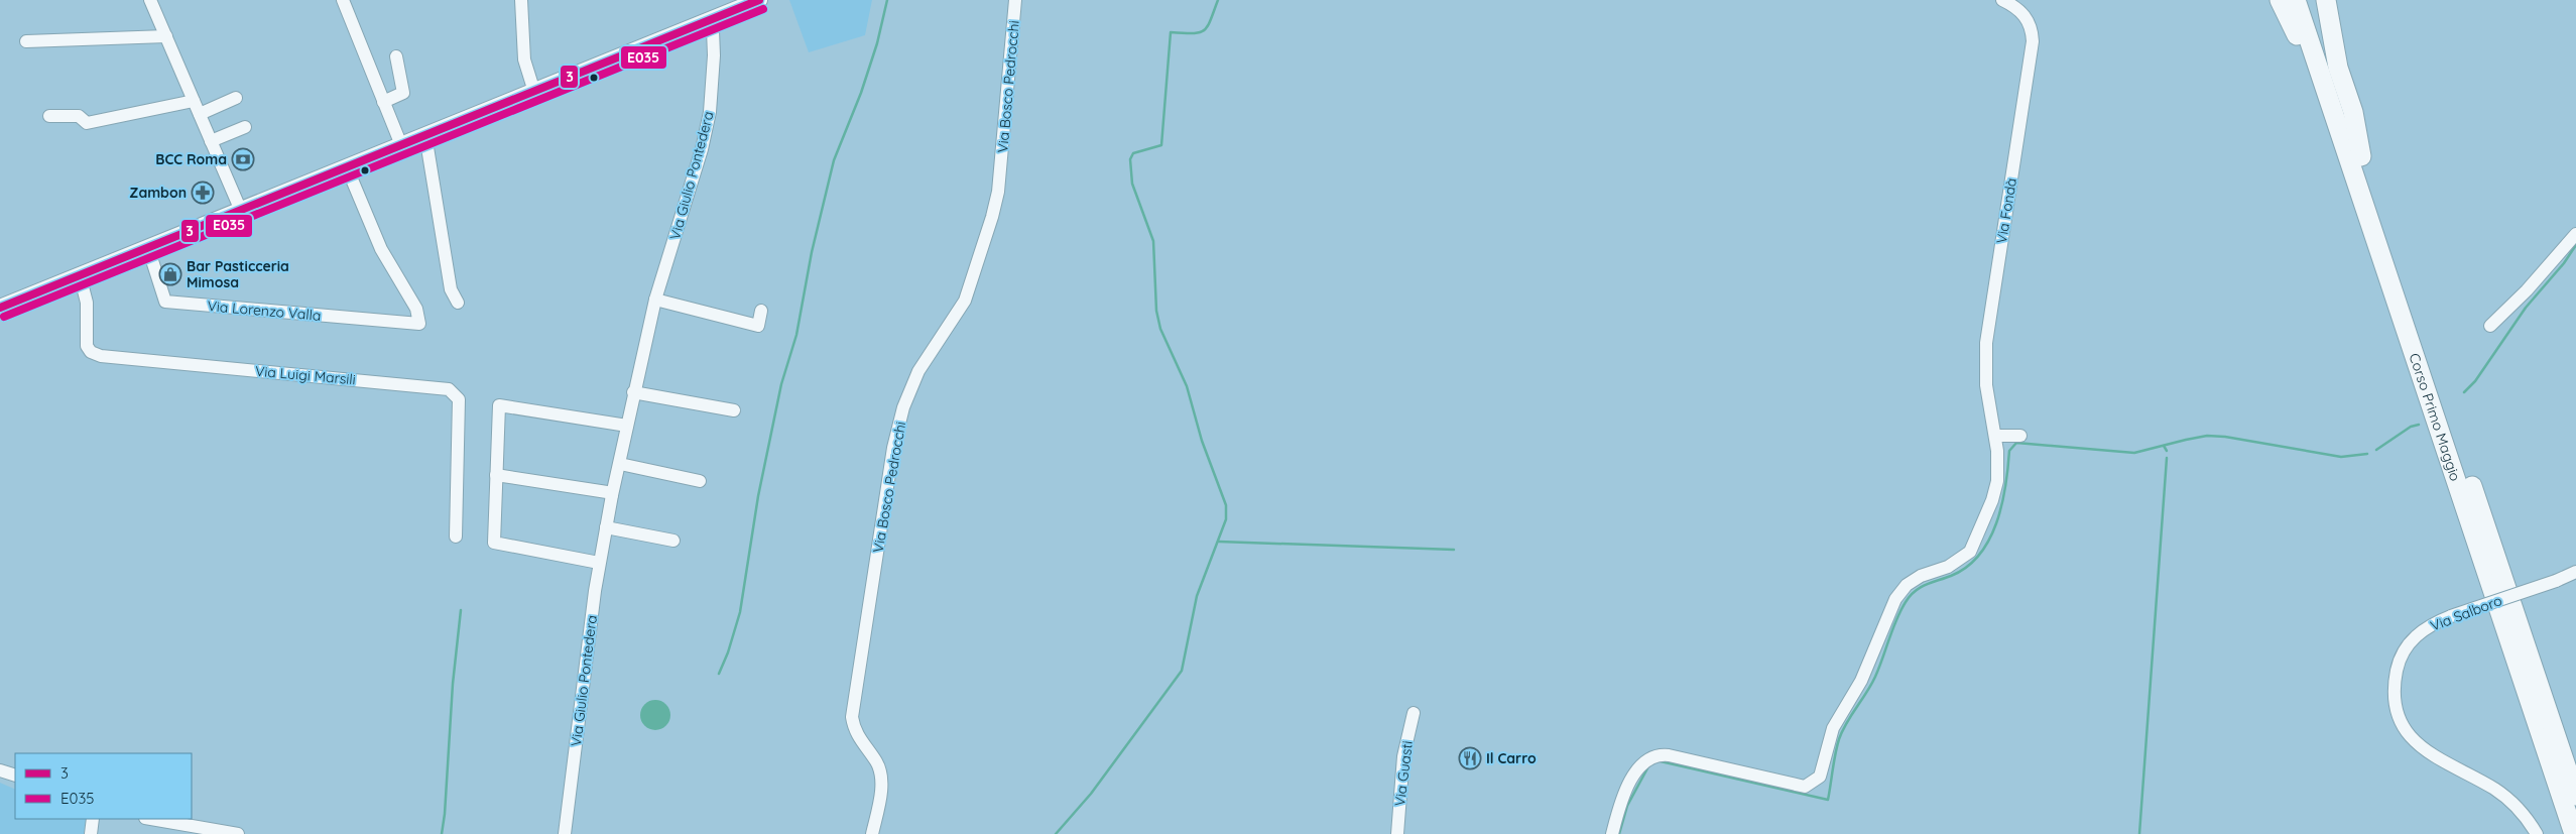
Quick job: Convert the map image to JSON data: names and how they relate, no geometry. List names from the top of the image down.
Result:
{
  "streets": {
    "highway": ["Corso Primo Maggio"],
    "street": [
      "Via Bosco Pedrocchi",
      "Via Giulio Pontedera",
      "Via Fondà",
      "Via Lorenzo Valla",
      "Via Luigi Marsili",
      "Via Salboro",
      "Via Guasti"
    ]
  },
  "places": {
    "bank": ["BCC Roma"],
    "pharmacy": ["Zambon"],
    "shop": ["Bar Pasticceria Mimosa"],
    "restaurant": ["Il Carro"]
  },
  "lines": ["transit line 3", "transit line E035"],
  "legend": ["3", "E035"]
}
